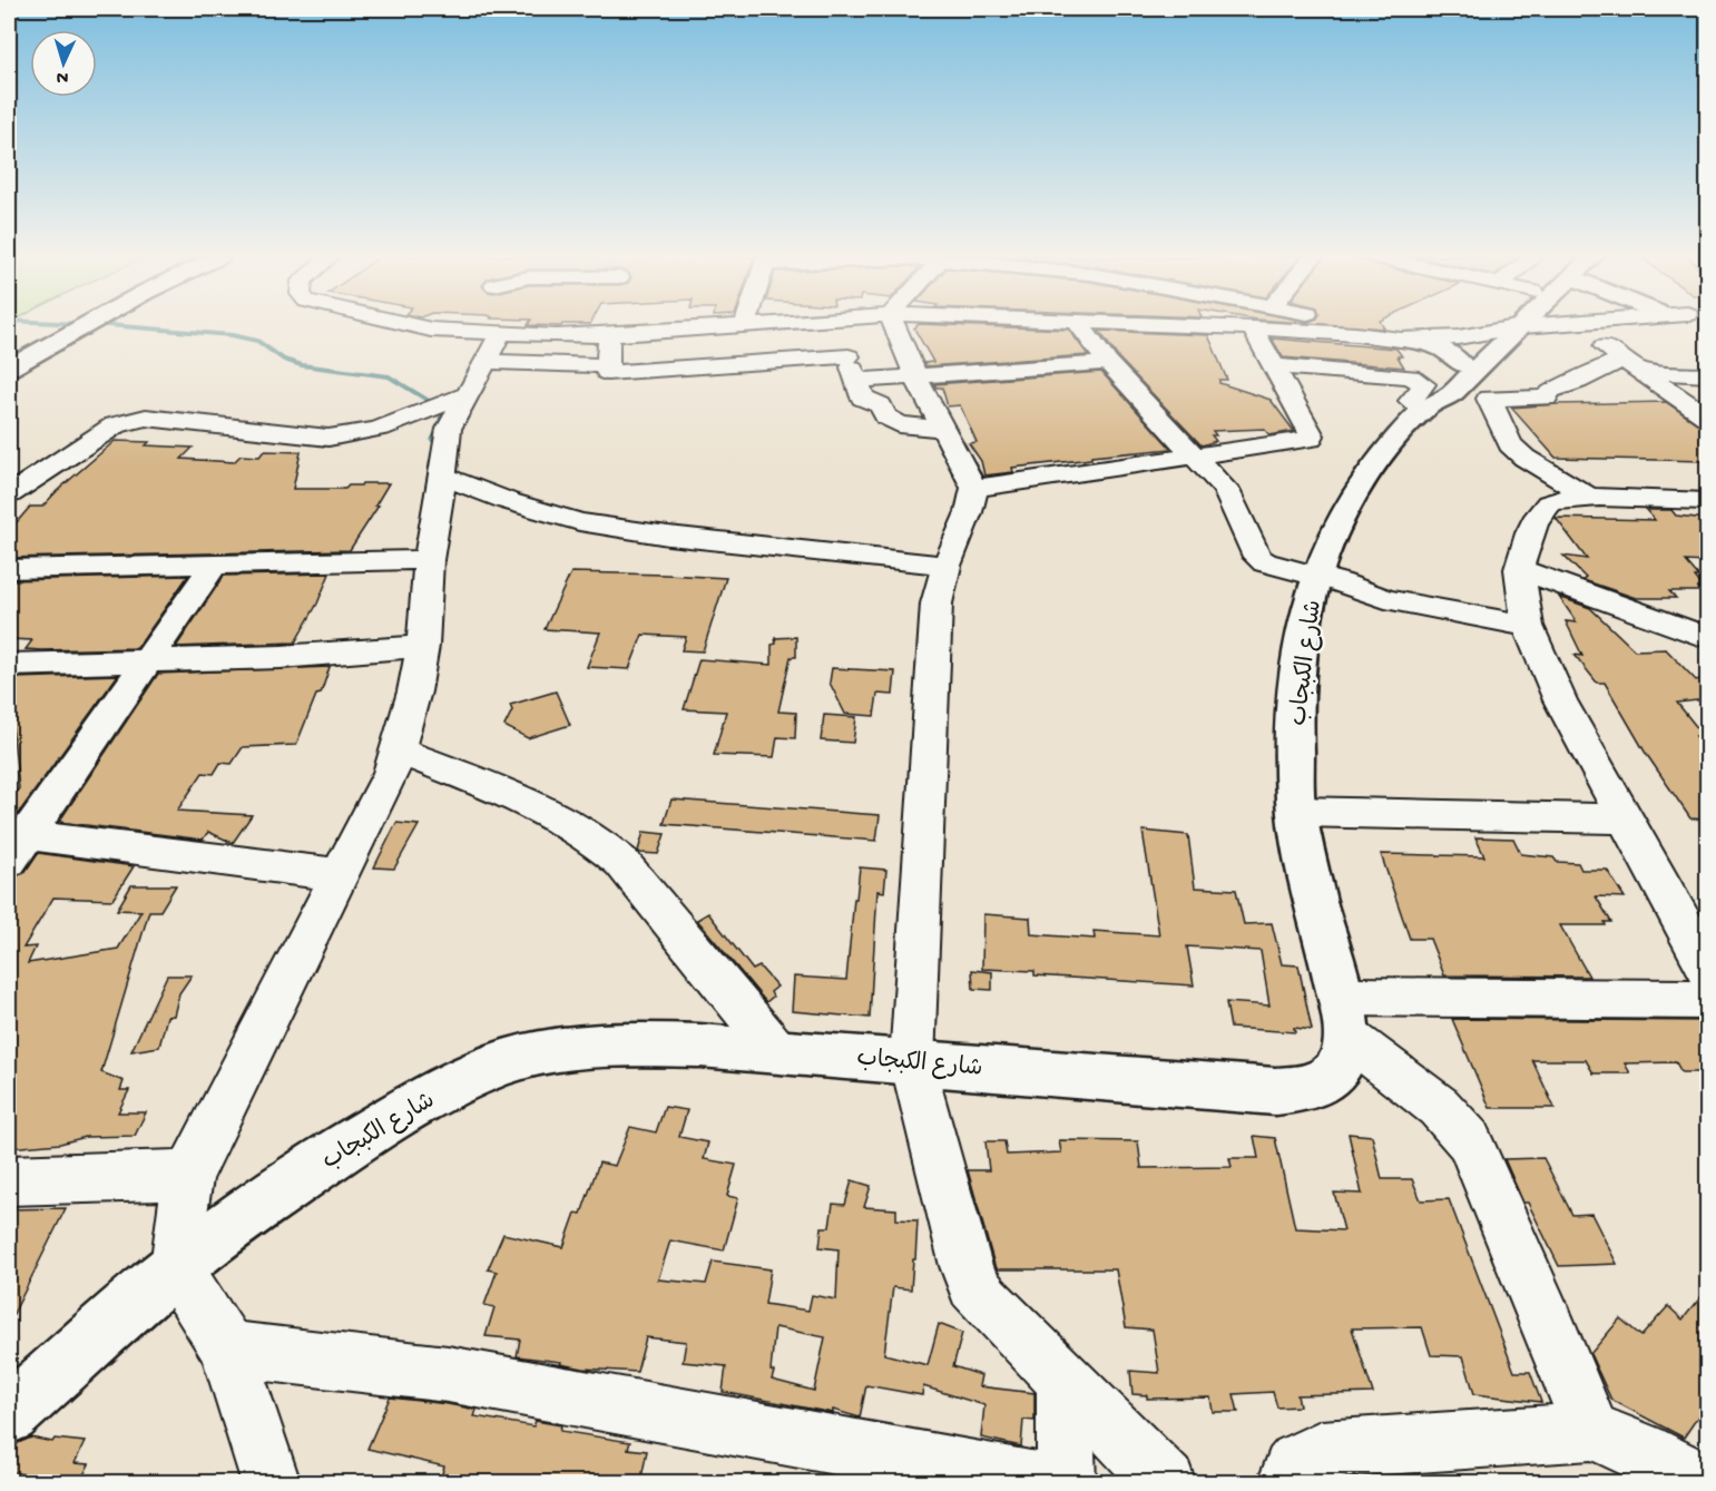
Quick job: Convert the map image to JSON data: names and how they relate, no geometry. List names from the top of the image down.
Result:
{
  "streets": {
    "main road": ["شارع الكبجاب"]
  },
  "north": "bottom"
}
